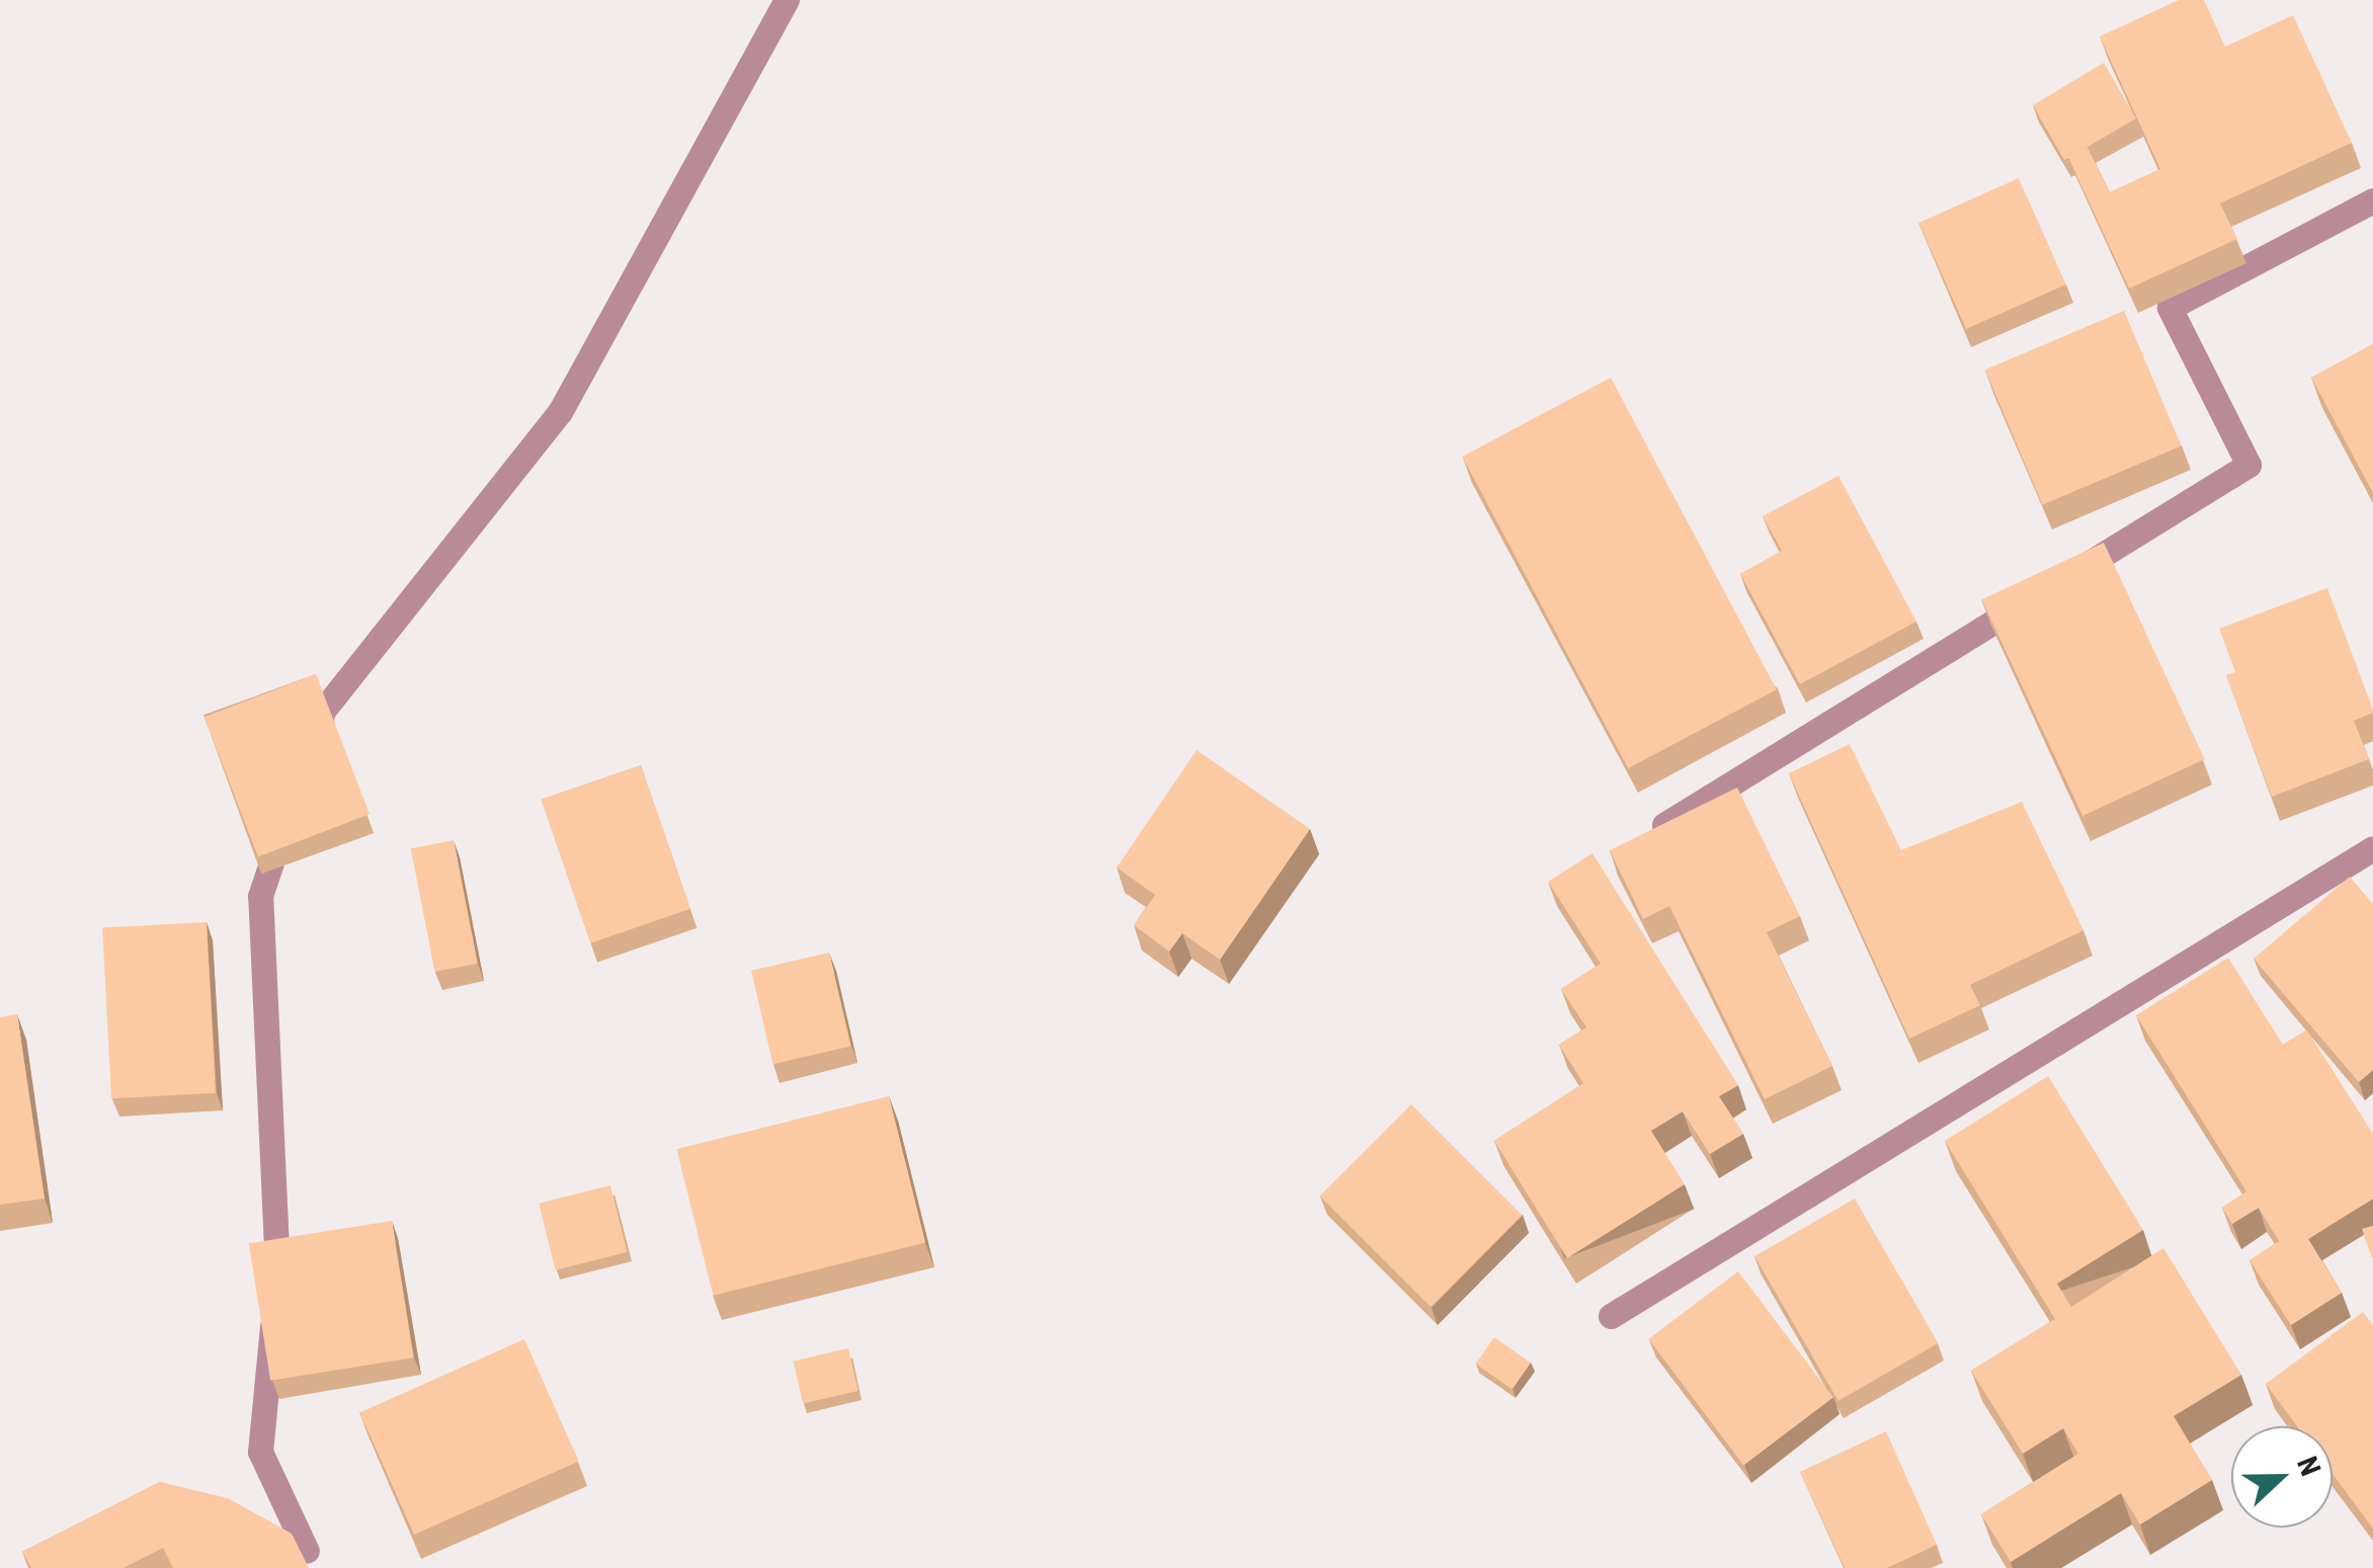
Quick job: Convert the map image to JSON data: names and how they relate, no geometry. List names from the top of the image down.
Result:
{
  "north": "right"
}
